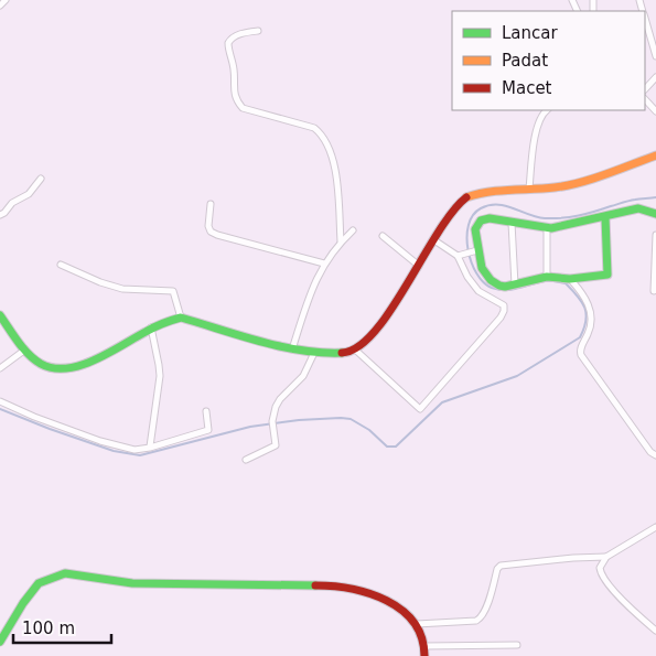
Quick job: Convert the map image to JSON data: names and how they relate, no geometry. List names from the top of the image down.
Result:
{
  "legend": ["Lancar", "Padat", "Macet"],
  "scale_bar": "100 m"
}
